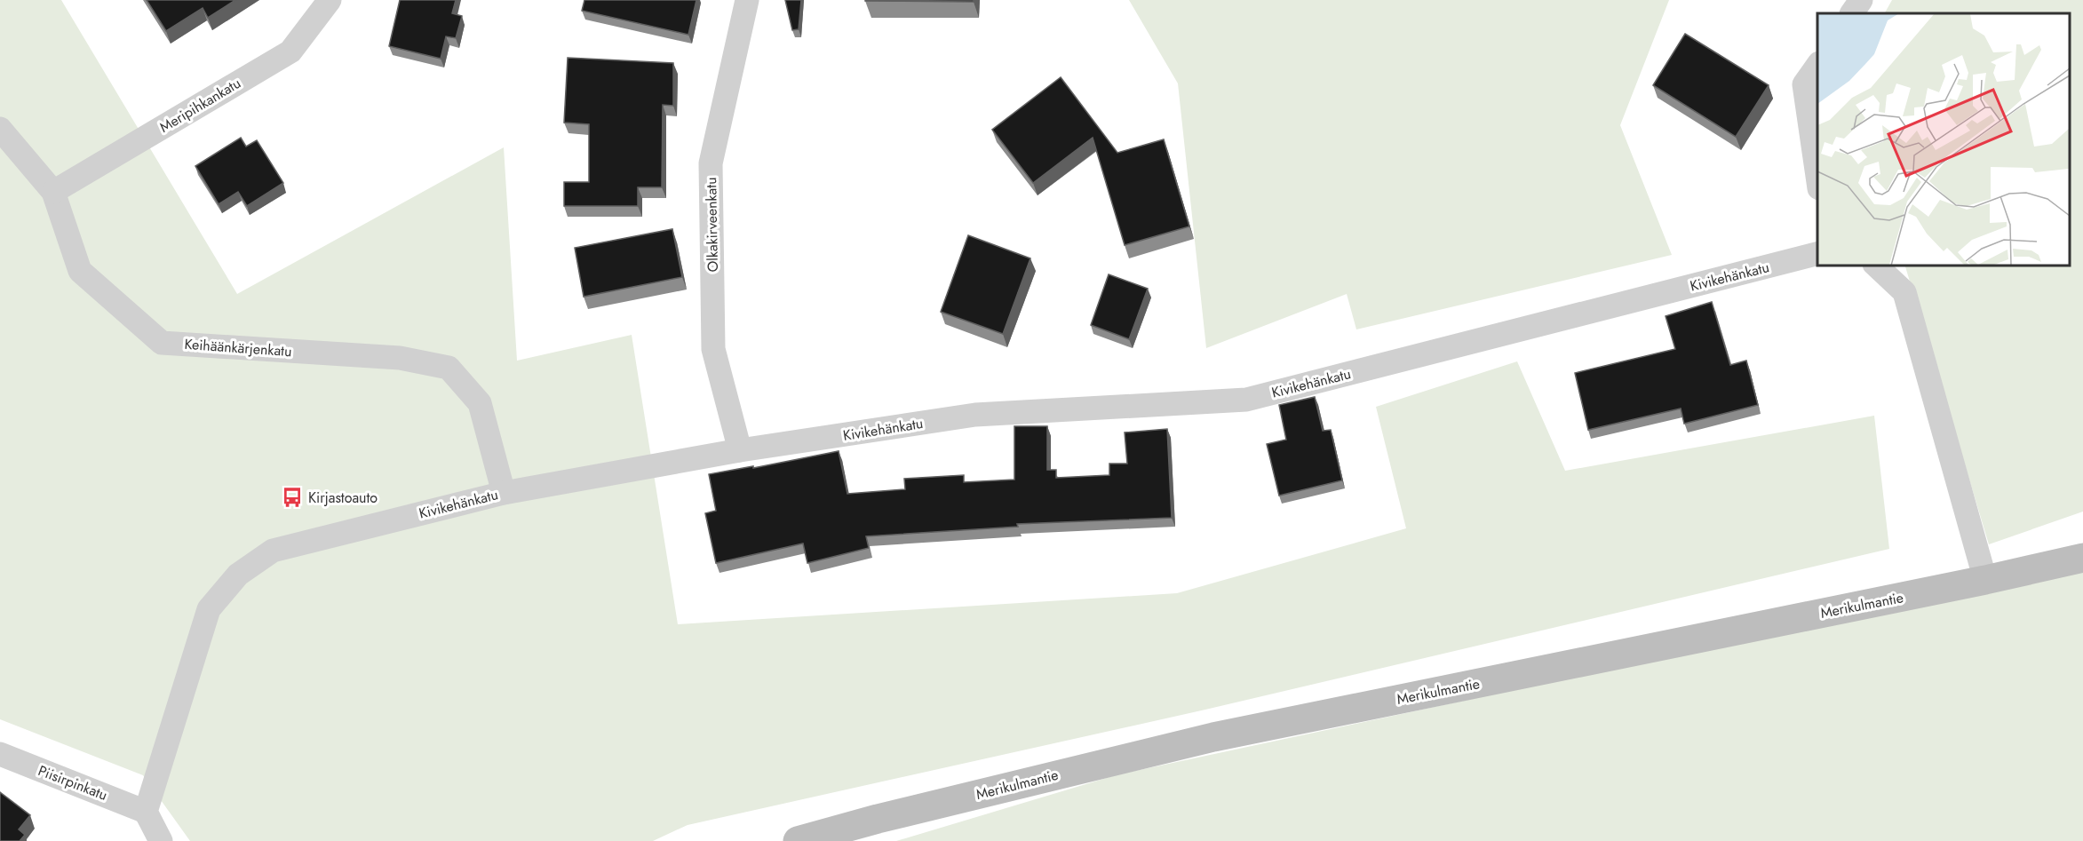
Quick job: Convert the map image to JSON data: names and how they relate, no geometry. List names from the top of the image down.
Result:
{
  "streets": {
    "street": [
      "Meripihkankatu",
      "Olkakirveenkatu",
      "Kivikehänkatu",
      "Keihäänkärjenkatu",
      "Merikulmantie",
      "Piisirpinkatu"
    ]
  },
  "crossings": [
    ["Meripihkankatu", "Keihäänkärjenkatu"],
    ["Olkakirveenkatu", "Kivikehänkatu"],
    ["Kivikehänkatu", "Keihäänkärjenkatu"],
    ["Kivikehänkatu", "Piisirpinkatu"]
  ],
  "places": {
    "bus stop": ["Kirjastoauto"]
  }
}
